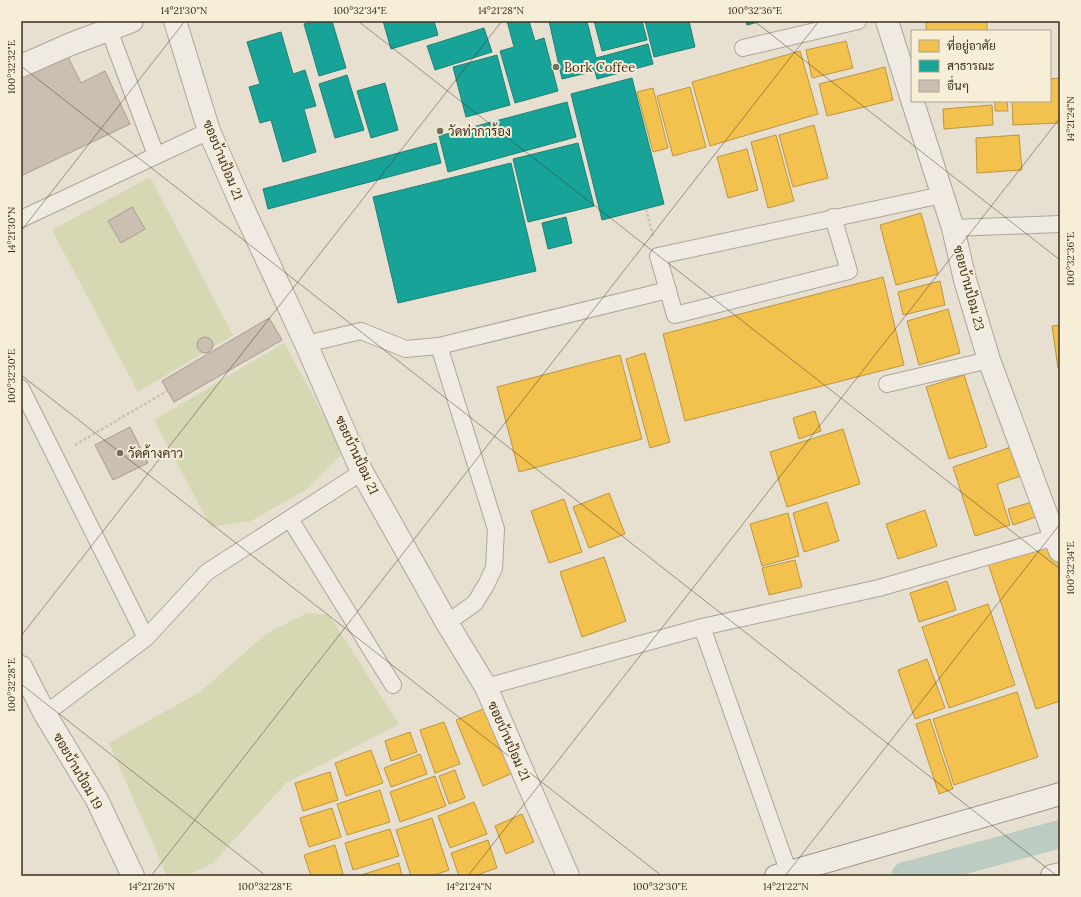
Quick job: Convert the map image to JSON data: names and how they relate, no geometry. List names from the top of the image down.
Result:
{
  "streets": {
    "street": ["ซอยบ้านป้อม 21", "ซอยบ้านป้อม 23", "ซอยบ้านป้อม 19"]
  },
  "places": ["Bork Coffee", "วัดท่าการ้อง", "วัดค้างคาว"],
  "legend": ["ที่อยู่อาศัย", "สาธารณะ", "อื่นๆ"],
  "coordinates": [
    "14°21'30\"N",
    "100°32'34\"E",
    "14°21'28\"N",
    "100°32'36\"E",
    "100°32'32\"E",
    "14°21'24\"N",
    "100°32'30\"E",
    "100°32'28\"E",
    "14°21'26\"N",
    "14°21'22\"N"
  ]
}
